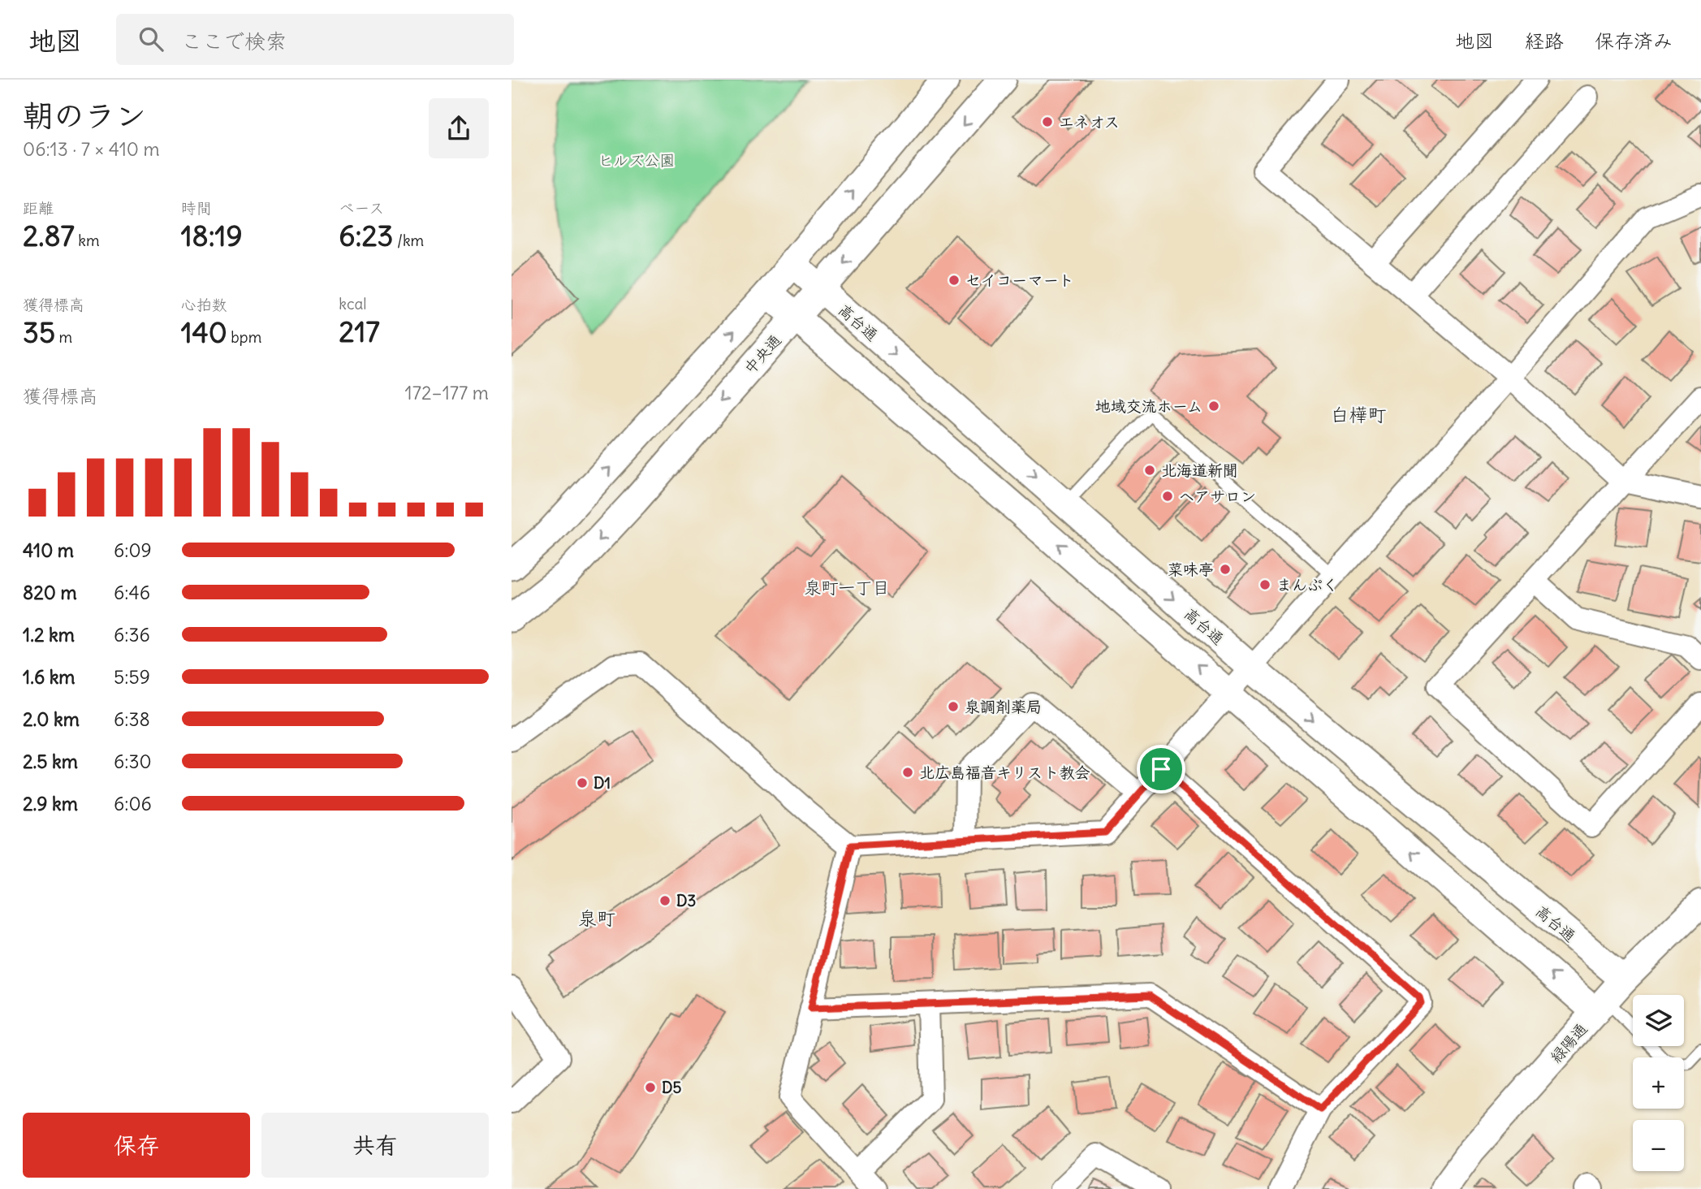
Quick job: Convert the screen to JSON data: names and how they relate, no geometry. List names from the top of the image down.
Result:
{
  "streets": {
    "street": ["高台通", "中央通", "緑陽通"]
  },
  "crossings": [
    ["高台通", "中央通"],
    ["高台通", "緑陽通"]
  ],
  "districts": ["白樺町", "泉町一丁目", "泉町"],
  "parks": ["ヒルズ公園"],
  "places": [
    "エネオス",
    "セイコーマート",
    "地域交流ホーム",
    "北海道新聞",
    "ヘアサロン",
    "菜味亭",
    "まんぷく",
    "泉調剤薬局",
    "北広島福音キリスト教会",
    "D1",
    "D3",
    "D5"
  ],
  "page": {
    "header": "地図",
    "search": "ここで検索",
    "nav": ["地図", "経路", "保存済み"],
    "heading": ["朝のラン", "06:13 · 7 × 410 m"],
    "stats": [
      ["距離", "2.87 km"],
      ["時間", "18:19"],
      ["ペース", "6:23 /km"],
      ["獲得標高", "35 m"],
      ["心拍数", "140 bpm"],
      ["kcal", "217"]
    ],
    "chart": ["獲得標高", "172–177 m"],
    "list": [
      {
        "name": "410 m",
        "note": "6:09"
      },
      {
        "name": "820 m",
        "note": "6:46"
      },
      {
        "name": "1.2 km",
        "note": "6:36"
      },
      {
        "name": "1.6 km",
        "note": "5:59"
      },
      {
        "name": "2.0 km",
        "note": "6:38"
      },
      {
        "name": "2.5 km",
        "note": "6:30"
      },
      {
        "name": "2.9 km",
        "note": "6:06"
      }
    ],
    "map_buttons": ["+", "−"],
    "buttons": ["保存", "共有"]
  }
}
